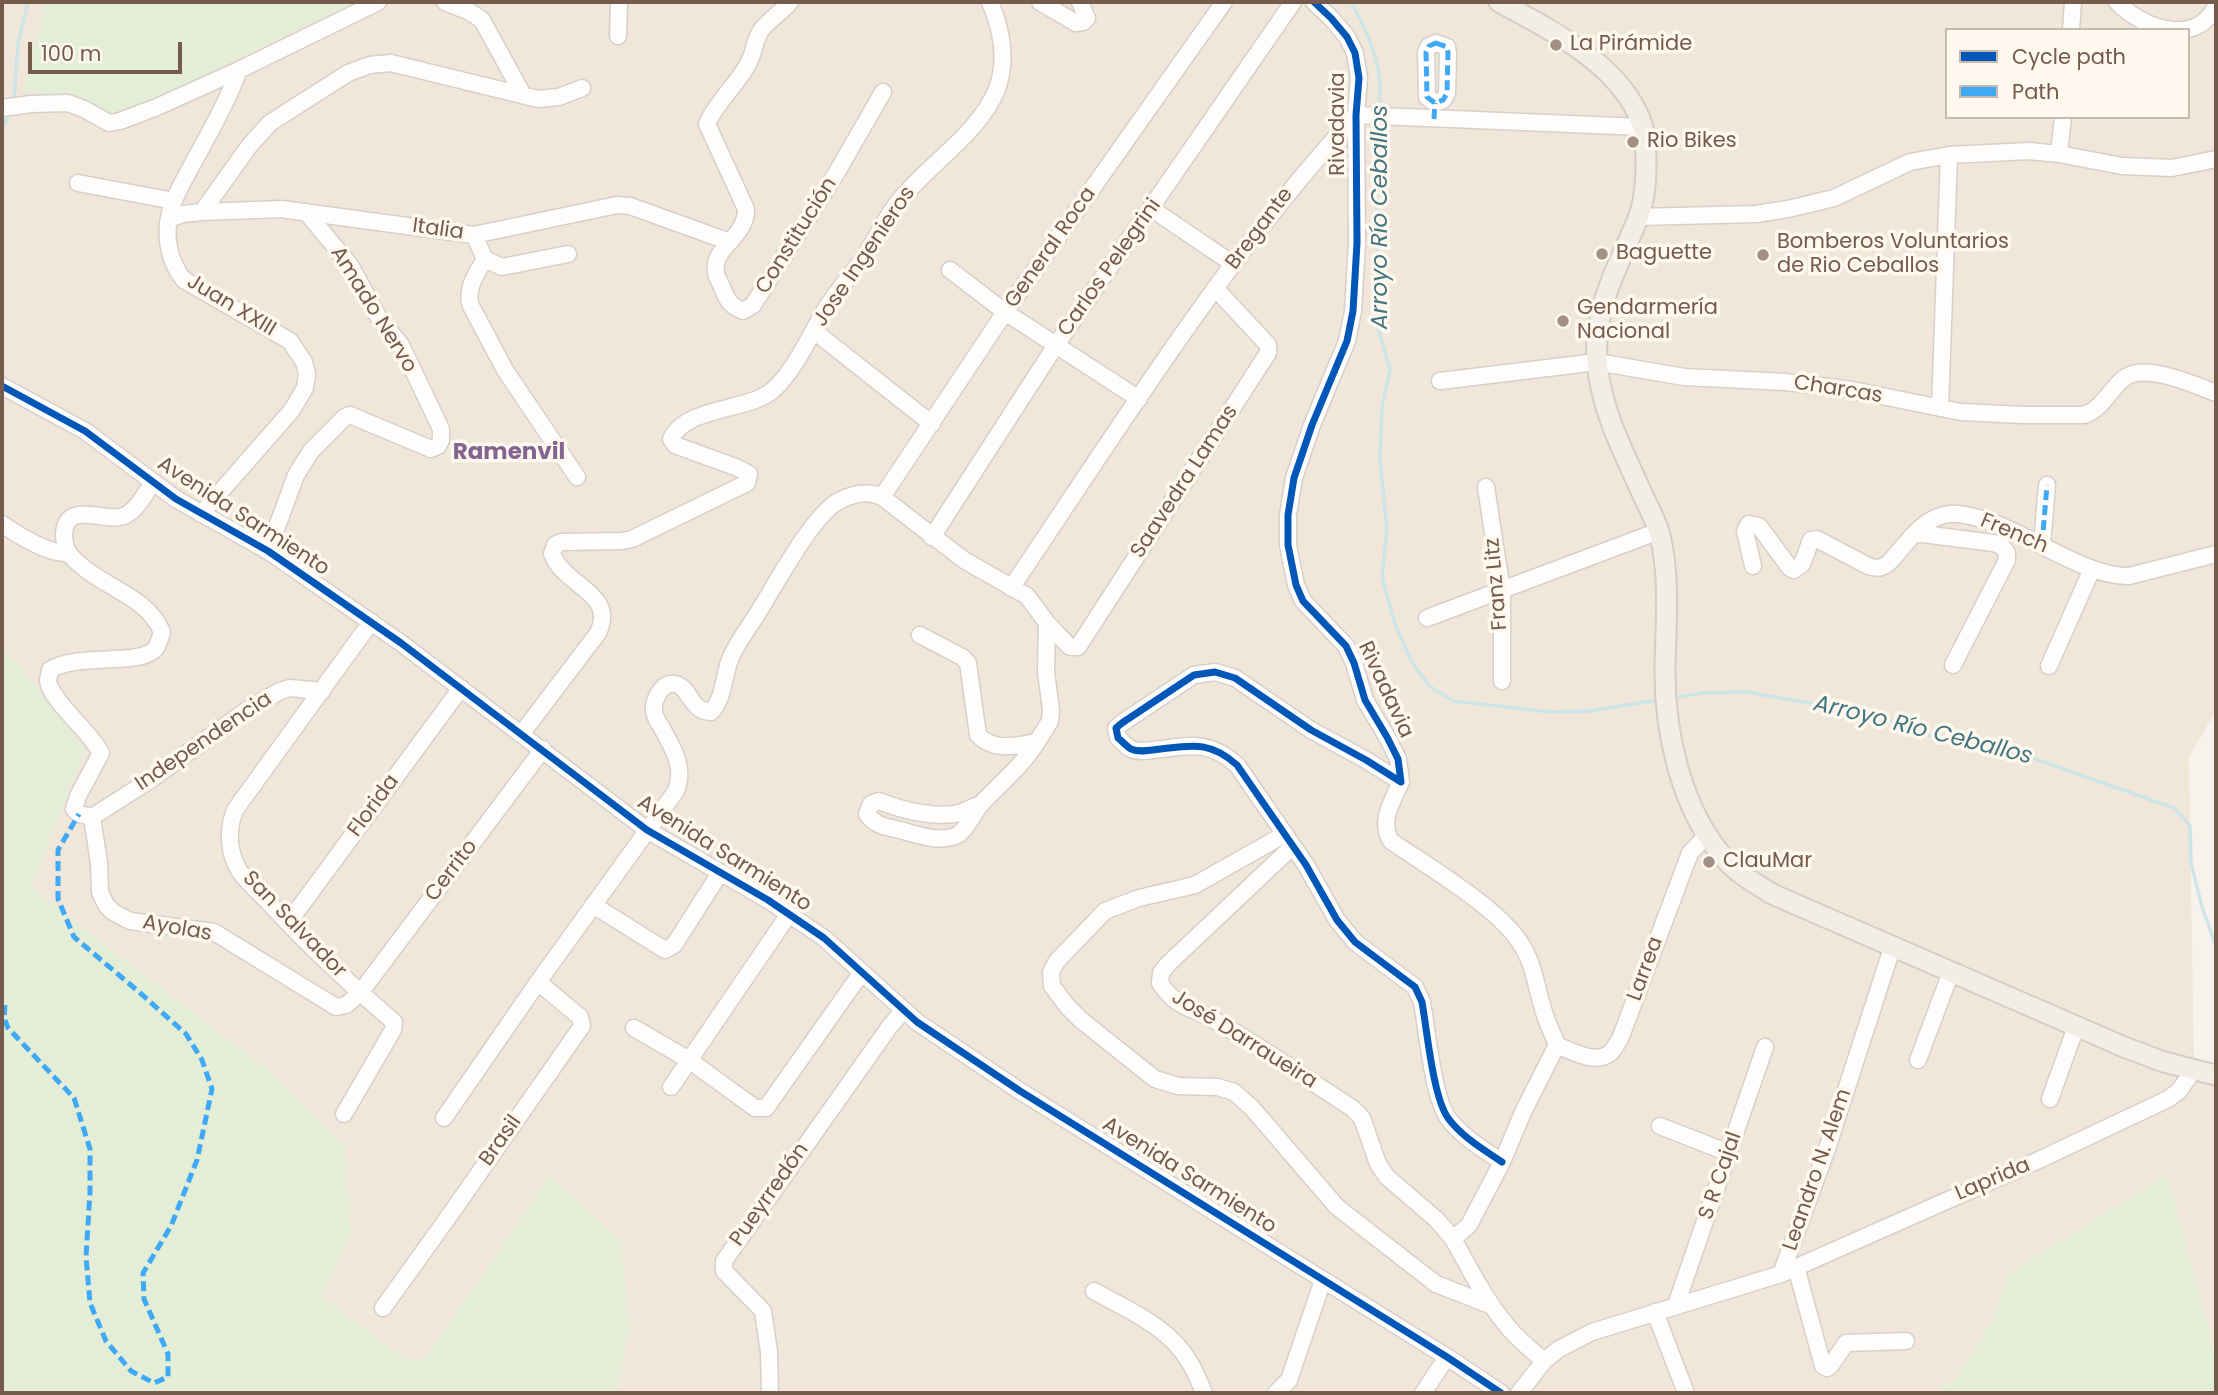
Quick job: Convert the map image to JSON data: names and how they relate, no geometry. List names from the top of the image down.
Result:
{
  "streets": {
    "street": [
      "Rivadavia",
      "Bregante",
      "Italia",
      "Constitución",
      "General Roca",
      "Jose Ingenieros",
      "Carlos Pelegrini",
      "Juan XXIII",
      "Amado Nervo",
      "Charcas",
      "Saavedra Lamas",
      "Avenida Sarmiento",
      "French",
      "Franz Litz",
      "Independencia",
      "Florida",
      "Cerrito",
      "San Salvador",
      "Ayolas",
      "Larrea",
      "José Darraueira",
      "Brasil",
      "Leandro N. Alem",
      "S R Cajal",
      "Laprida",
      "Pueyrredón"
    ]
  },
  "crossings": [
    ["Rivadavia", "Bregante"],
    ["Rivadavia", "José Darraueira"],
    ["Bregante", "Saavedra Lamas"],
    ["Italia", "Juan XXIII"],
    ["Italia", "Amado Nervo"],
    ["Jose Ingenieros", "Avenida Sarmiento"],
    ["Juan XXIII", "Avenida Sarmiento"],
    ["Amado Nervo", "Avenida Sarmiento"],
    ["Avenida Sarmiento", "Florida"],
    ["Avenida Sarmiento", "Cerrito"],
    ["Avenida Sarmiento", "San Salvador"],
    ["Avenida Sarmiento", "Pueyrredón"],
    ["Independencia", "San Salvador"],
    ["Independencia", "Ayolas"],
    ["Florida", "San Salvador"],
    ["Cerrito", "San Salvador"],
    ["Cerrito", "Ayolas"],
    ["San Salvador", "Ayolas"],
    ["Leandro N. Alem", "S R Cajal"],
    ["Leandro N. Alem", "Laprida"]
  ],
  "districts": ["Ramenvil"],
  "water": ["Arroyo Río Ceballos"],
  "places": [
    "La Pirámide",
    "Rio Bikes",
    "Baguette",
    "Bomberos Voluntarios de Rio Ceballos",
    "Gendarmería Nacional",
    "ClauMar"
  ],
  "legend": ["Cycle path", "Path"],
  "scale_bar": "100 m"
}
